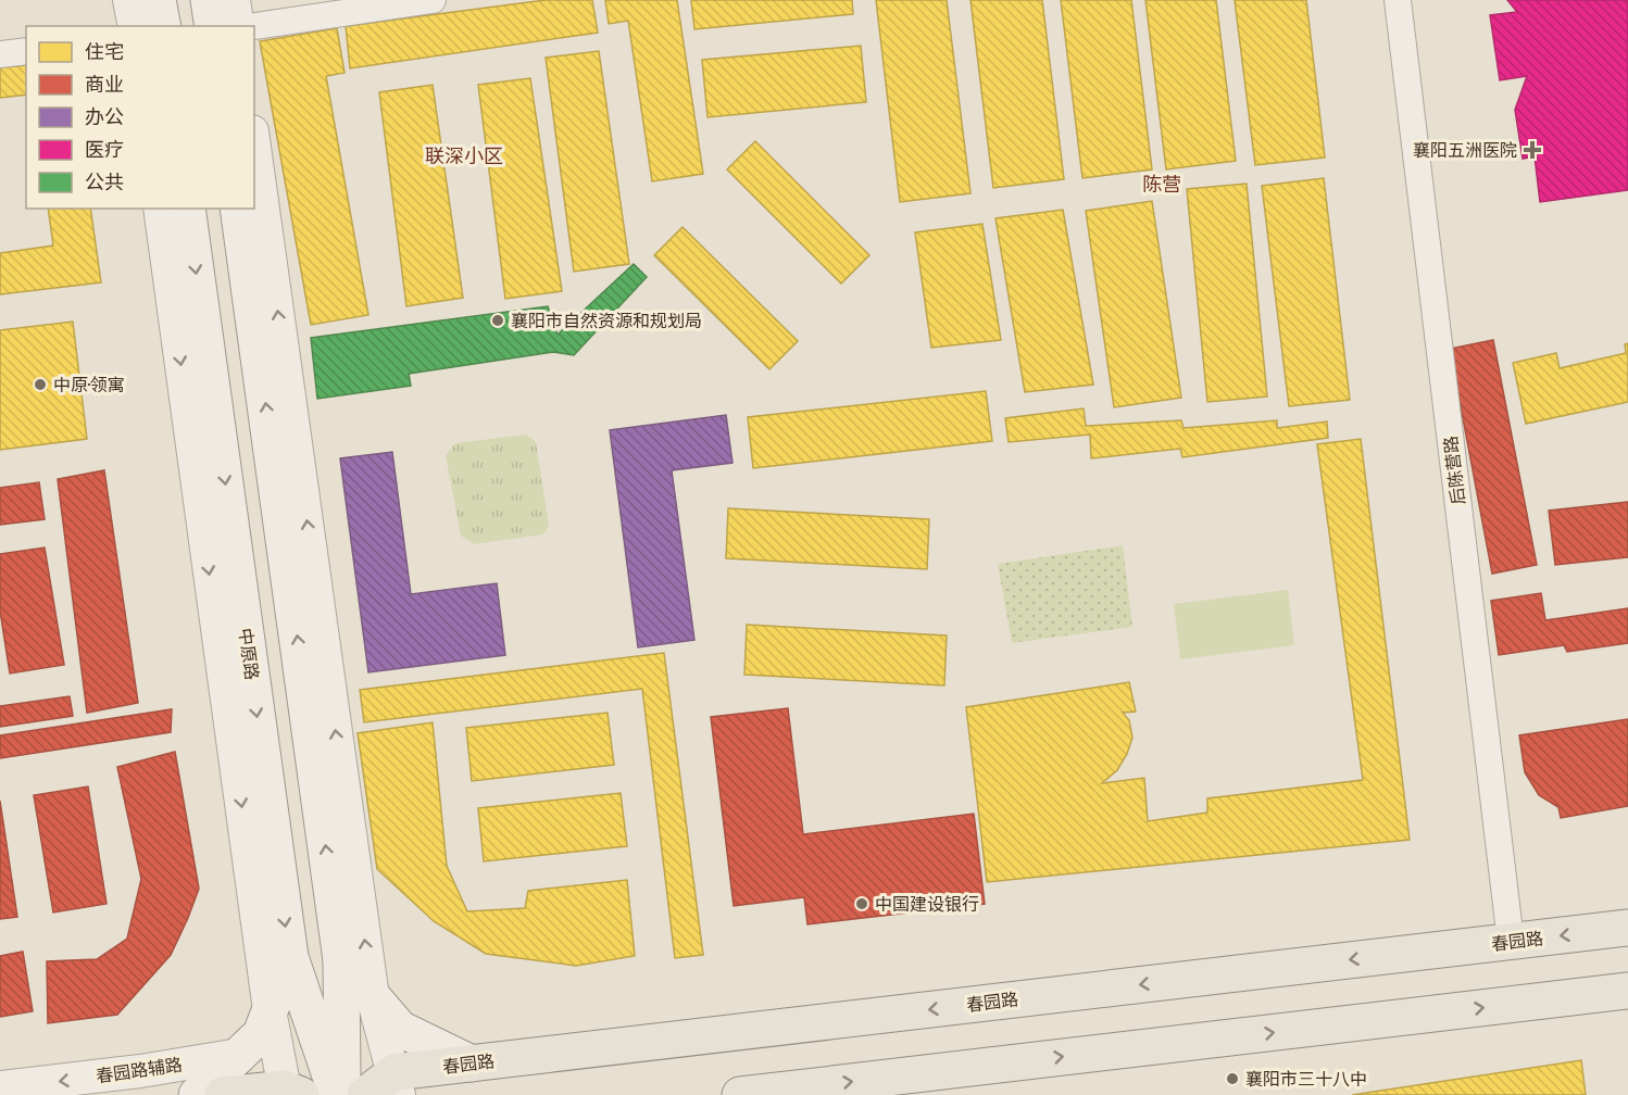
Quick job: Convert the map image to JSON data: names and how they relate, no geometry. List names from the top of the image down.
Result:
{
  "streets": {
    "main road": ["中原路", "春园路"],
    "street": ["后陈营路", "春园路辅路"]
  },
  "crossings": [
    ["后陈营路", "春园路"]
  ],
  "one_way": ["春园路辅路"],
  "districts": ["联深小区", "陈营"],
  "places": {
    "health": ["襄阳五洲医院"],
    "other": [
      "襄阳市自然资源和规划局",
      "中原·领寓",
      "中国建设银行",
      "襄阳市三十八中"
    ]
  },
  "legend": [
    "住宅",
    "商业",
    "办公",
    "医疗",
    "公共"
  ]
}
